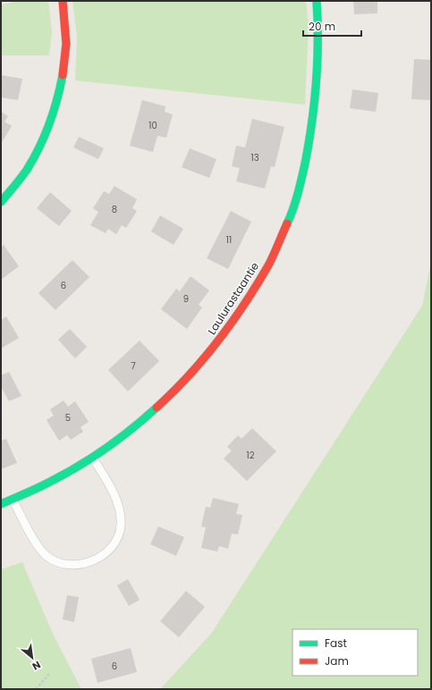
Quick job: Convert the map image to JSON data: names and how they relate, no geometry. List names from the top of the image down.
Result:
{
  "streets": {
    "street": ["Laulurastaantie"]
  },
  "house_numbers": [
    "10",
    "13",
    "8",
    "11",
    "6",
    "9",
    "7",
    "5",
    "12",
    "6"
  ],
  "legend": ["Fast", "Jam"],
  "scale_bar": "20 m",
  "north": "bottom right"
}
